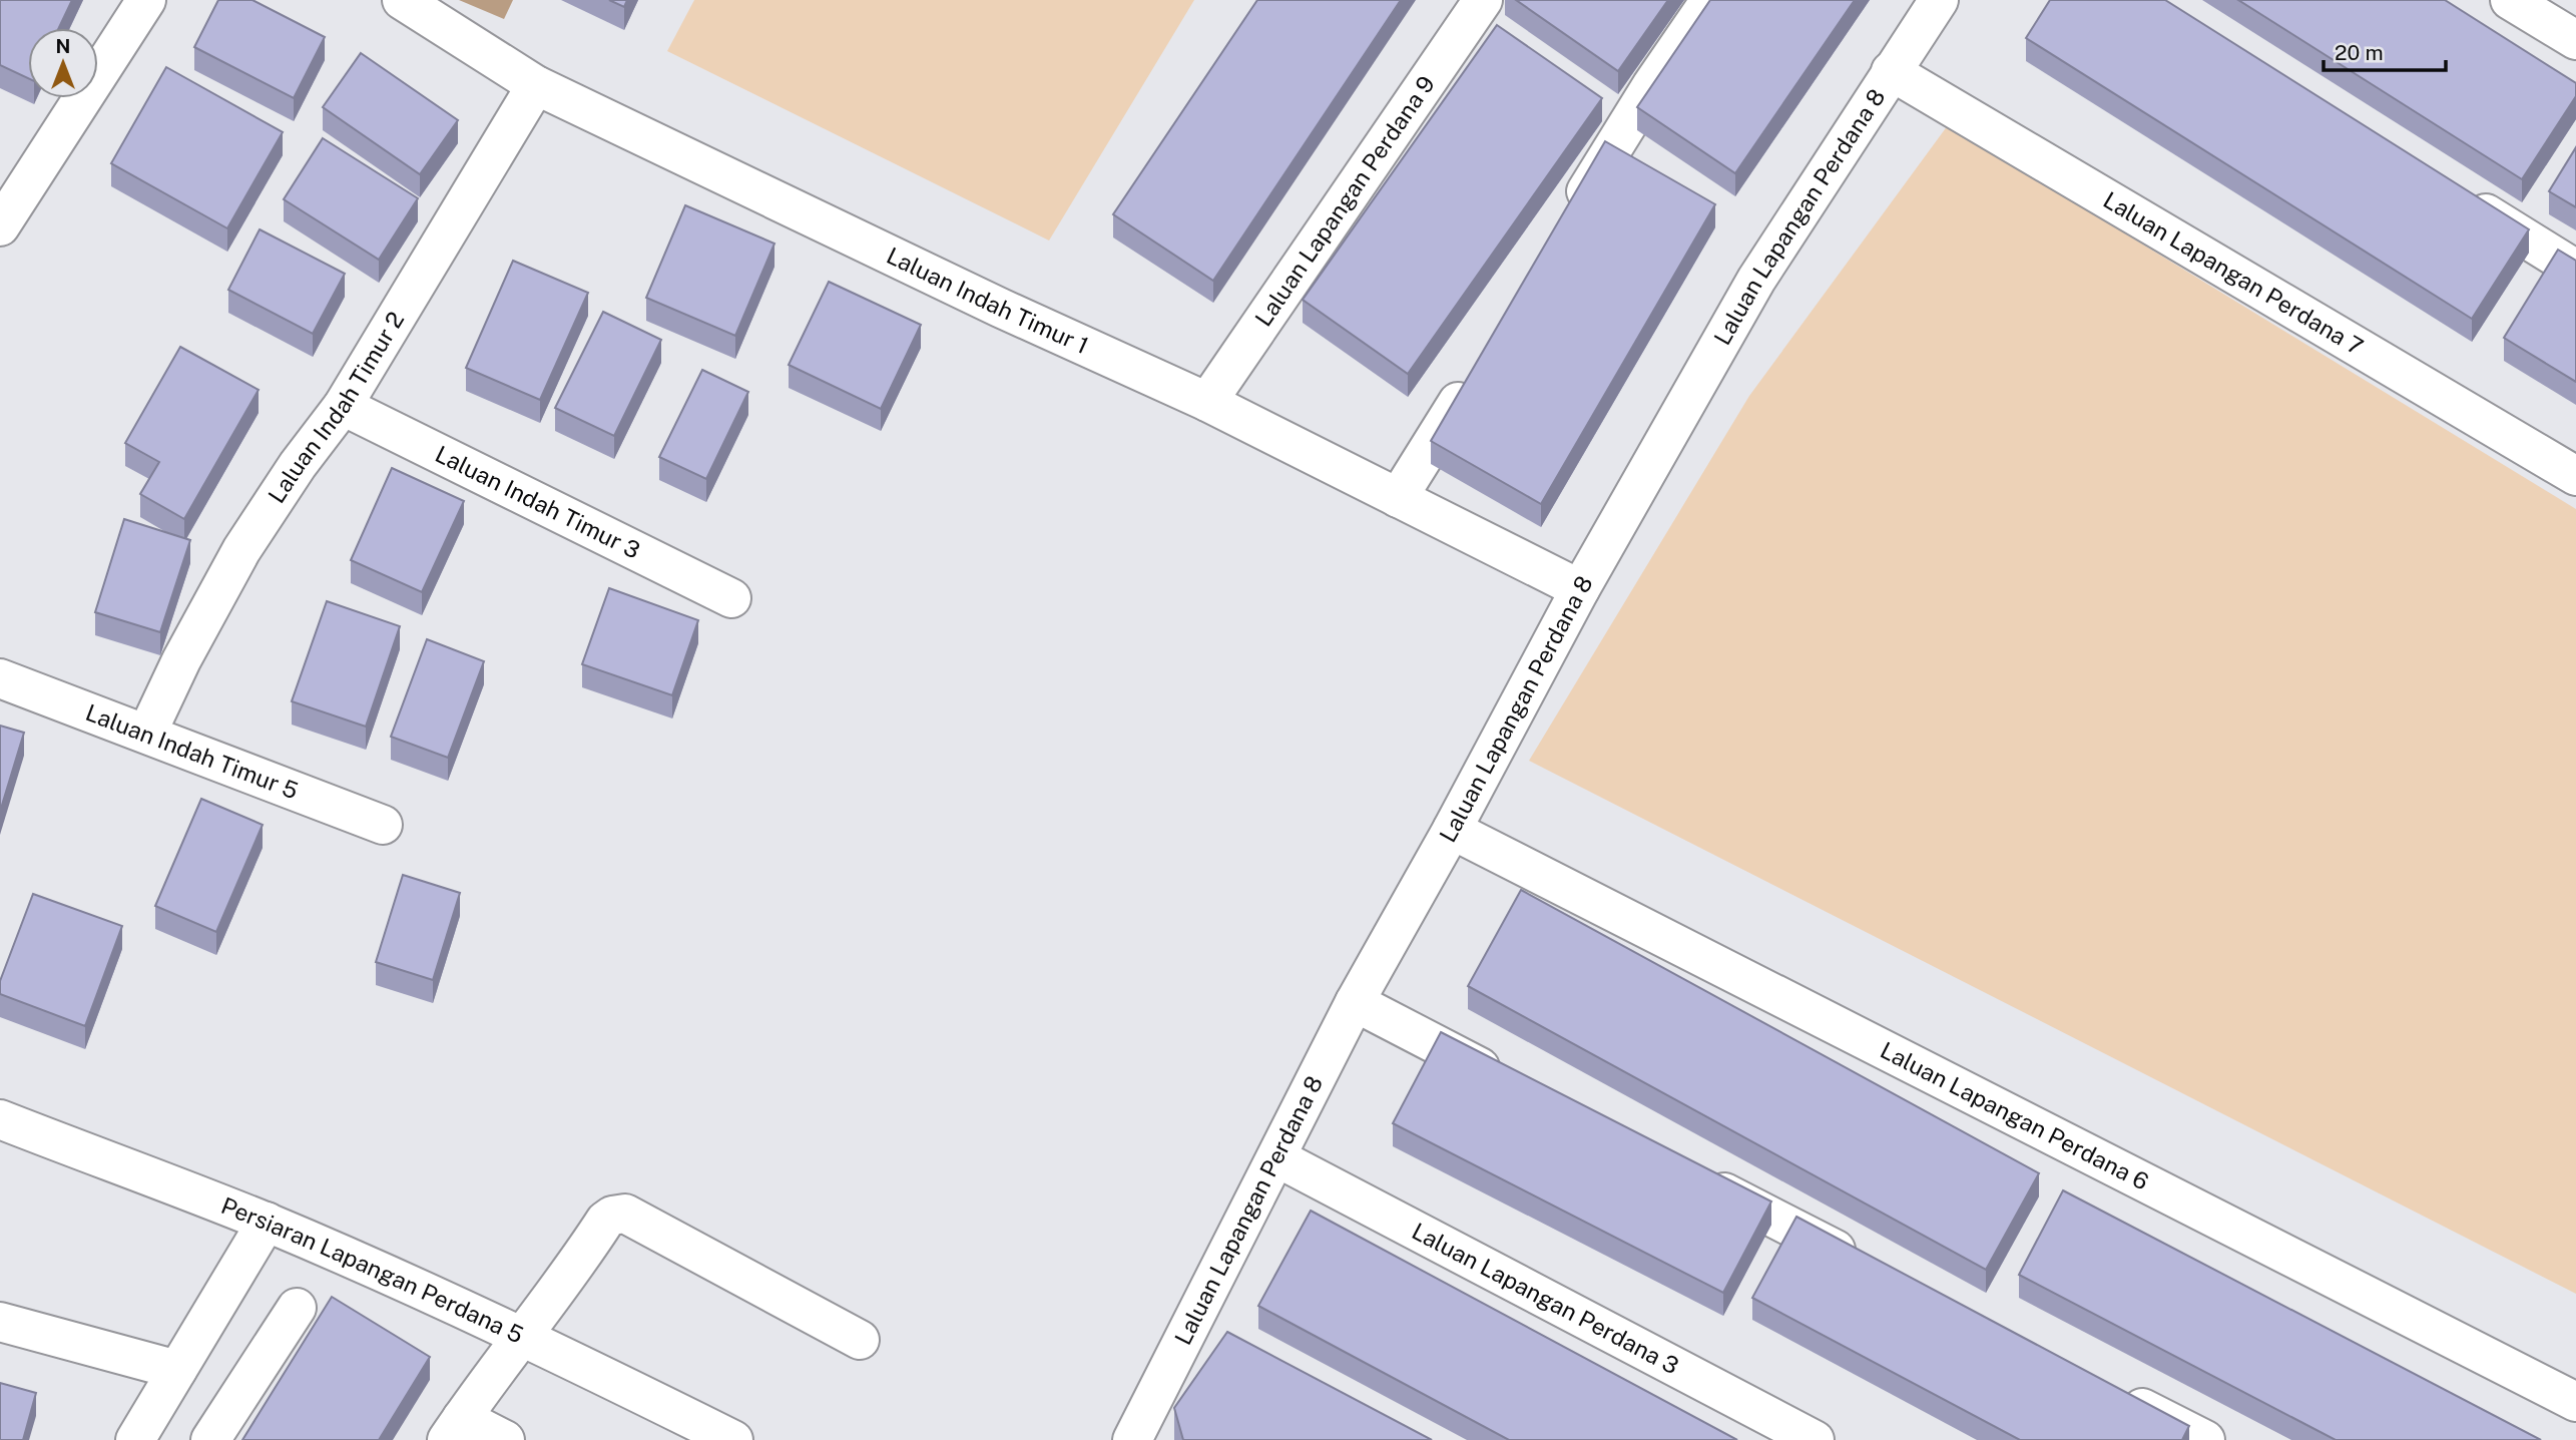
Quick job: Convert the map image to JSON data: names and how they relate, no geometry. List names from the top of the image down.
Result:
{
  "streets": {
    "street": [
      "Laluan Lapangan Perdana 9",
      "Laluan Lapangan Perdana 8",
      "Laluan Lapangan Perdana 7",
      "Laluan Indah Timur 1",
      "Laluan Indah Timur 2",
      "Laluan Indah Timur 3",
      "Laluan Indah Timur 5",
      "Laluan Lapangan Perdana 6",
      "Persiaran Lapangan Perdana 5",
      "Laluan Lapangan Perdana 3"
    ]
  },
  "crossings": [
    ["Laluan Lapangan Perdana 9", "Laluan Indah Timur 1"],
    ["Laluan Lapangan Perdana 8", "Laluan Lapangan Perdana 7"],
    ["Laluan Lapangan Perdana 8", "Laluan Indah Timur 1"],
    ["Laluan Lapangan Perdana 8", "Laluan Lapangan Perdana 6"],
    ["Laluan Lapangan Perdana 8", "Laluan Lapangan Perdana 3"],
    ["Laluan Indah Timur 1", "Laluan Indah Timur 2"],
    ["Laluan Indah Timur 2", "Laluan Indah Timur 3"],
    ["Laluan Indah Timur 2", "Laluan Indah Timur 5"]
  ],
  "scale_bar": "20 m",
  "north": "top"
}
